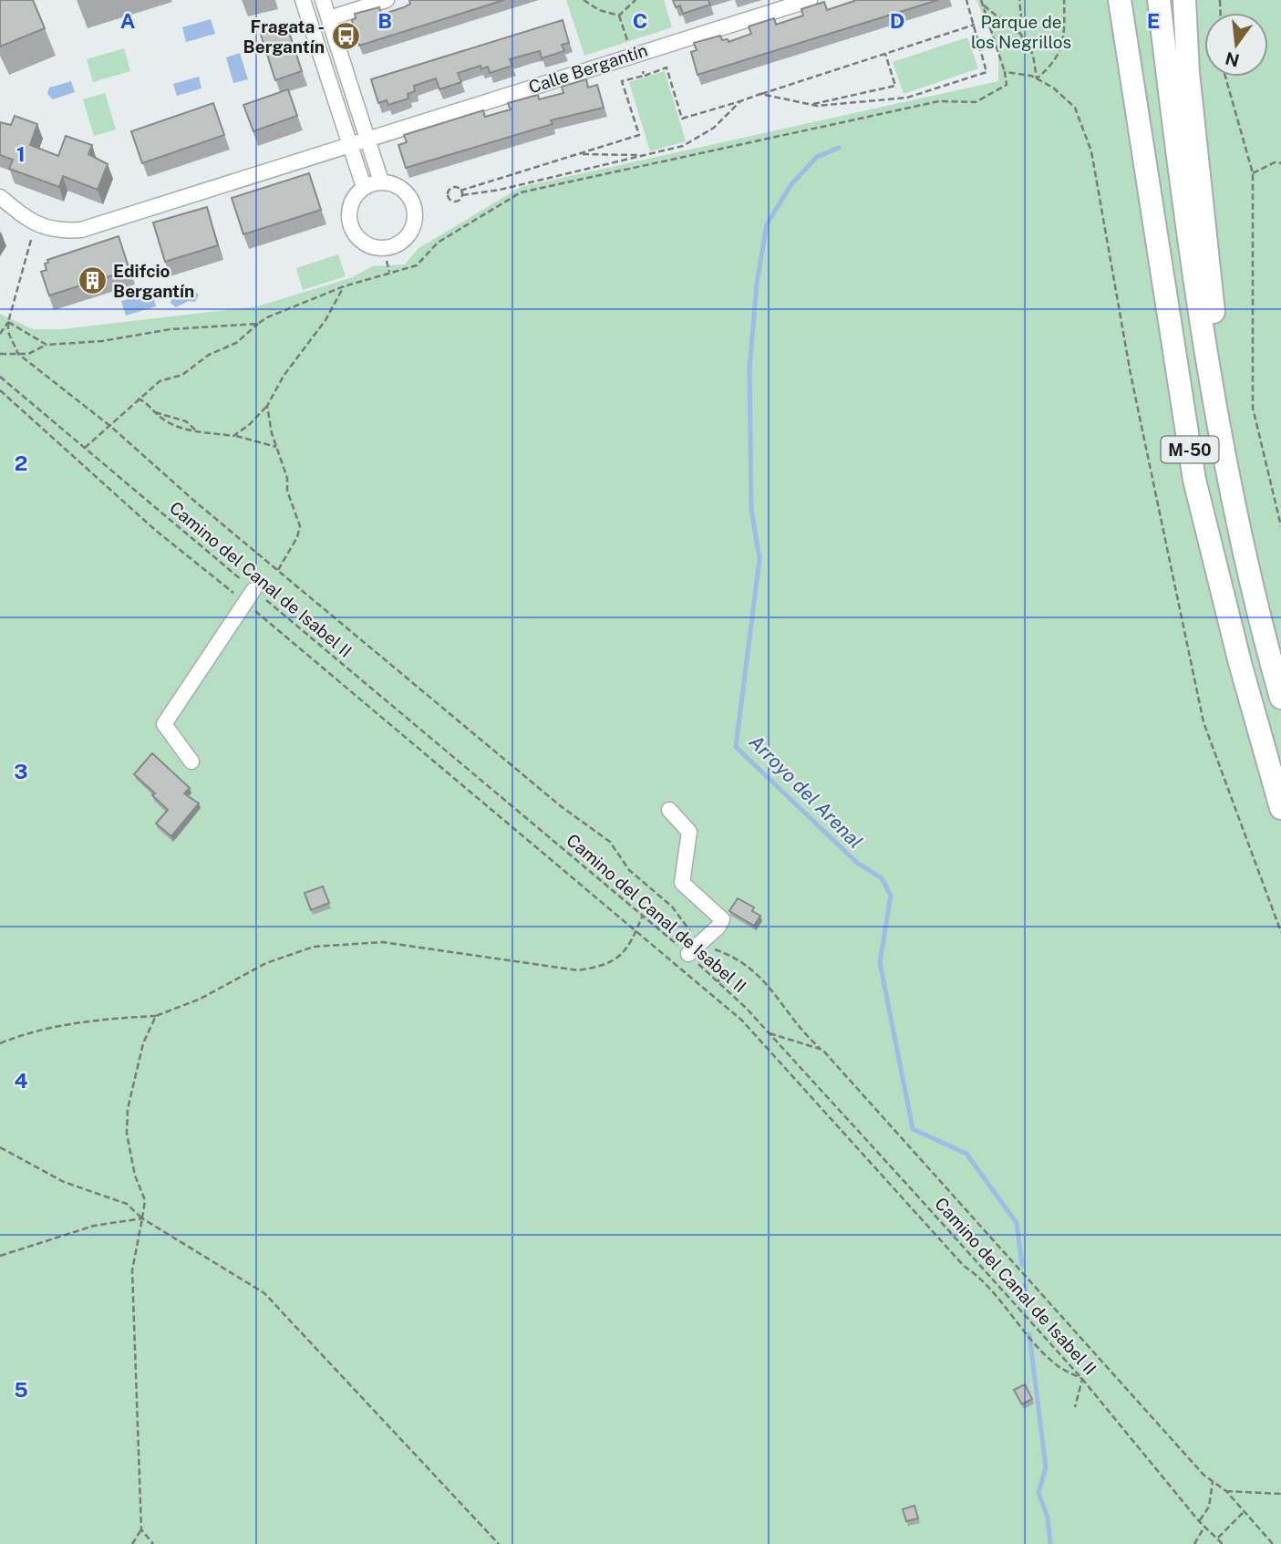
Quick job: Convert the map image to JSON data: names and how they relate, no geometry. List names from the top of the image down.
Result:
{
  "streets": {
    "highway": ["M-50"],
    "street": ["Calle Bergantín"],
    "path": ["Camino del Canal de Isabel II"]
  },
  "water": ["Arroyo del Arenal"],
  "parks": ["Parque de los Negrillos"],
  "places": {
    "bus stop": ["Fragata - Bergantín"],
    "building": ["Edifcio Bergantín"]
  },
  "north": "bottom",
  "grid": {
    "columns": [
      "A",
      "B",
      "C",
      "D",
      "E"
    ],
    "rows": [
      "1",
      "2",
      "3",
      "4",
      "5"
    ]
  }
}
